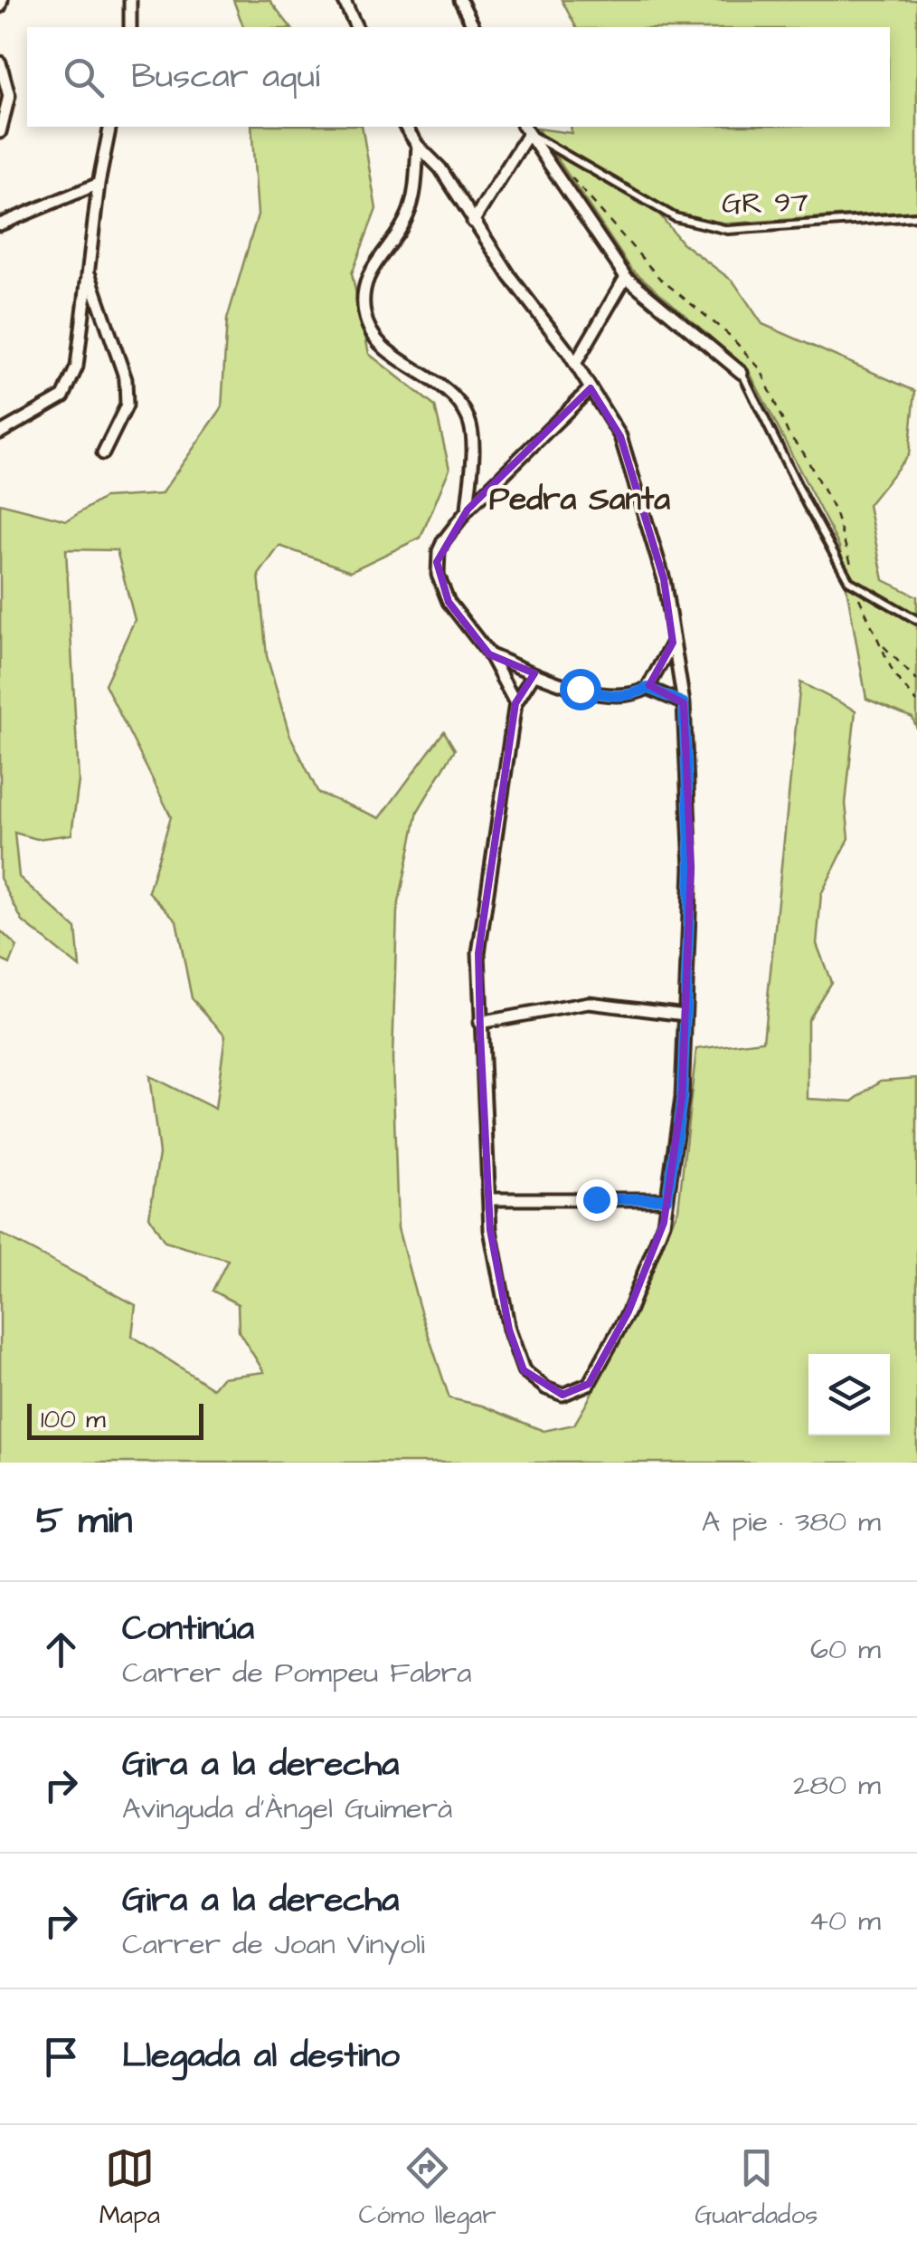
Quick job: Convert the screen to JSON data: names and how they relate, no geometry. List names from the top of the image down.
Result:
{
  "streets": {
    "lane": ["GR 97"]
  },
  "districts": ["Pedra Santa"],
  "scale_bar": "100 m",
  "page": {
    "search": "Buscar aquí",
    "scale": "100 m",
    "heading": ["5 min", "A pie · 380 m"],
    "list": [
      ["Continúa", "Carrer de Pompeu Fabra", "60 m"],
      ["Gira a la derecha", "Avinguda d'Àngel Guimerà", "280 m"],
      ["Gira a la derecha", "Carrer de Joan Vinyoli", "40 m"],
      "Llegada al destino"
    ],
    "nav": ["Mapa", "Cómo llegar", "Guardados"]
  }
}
